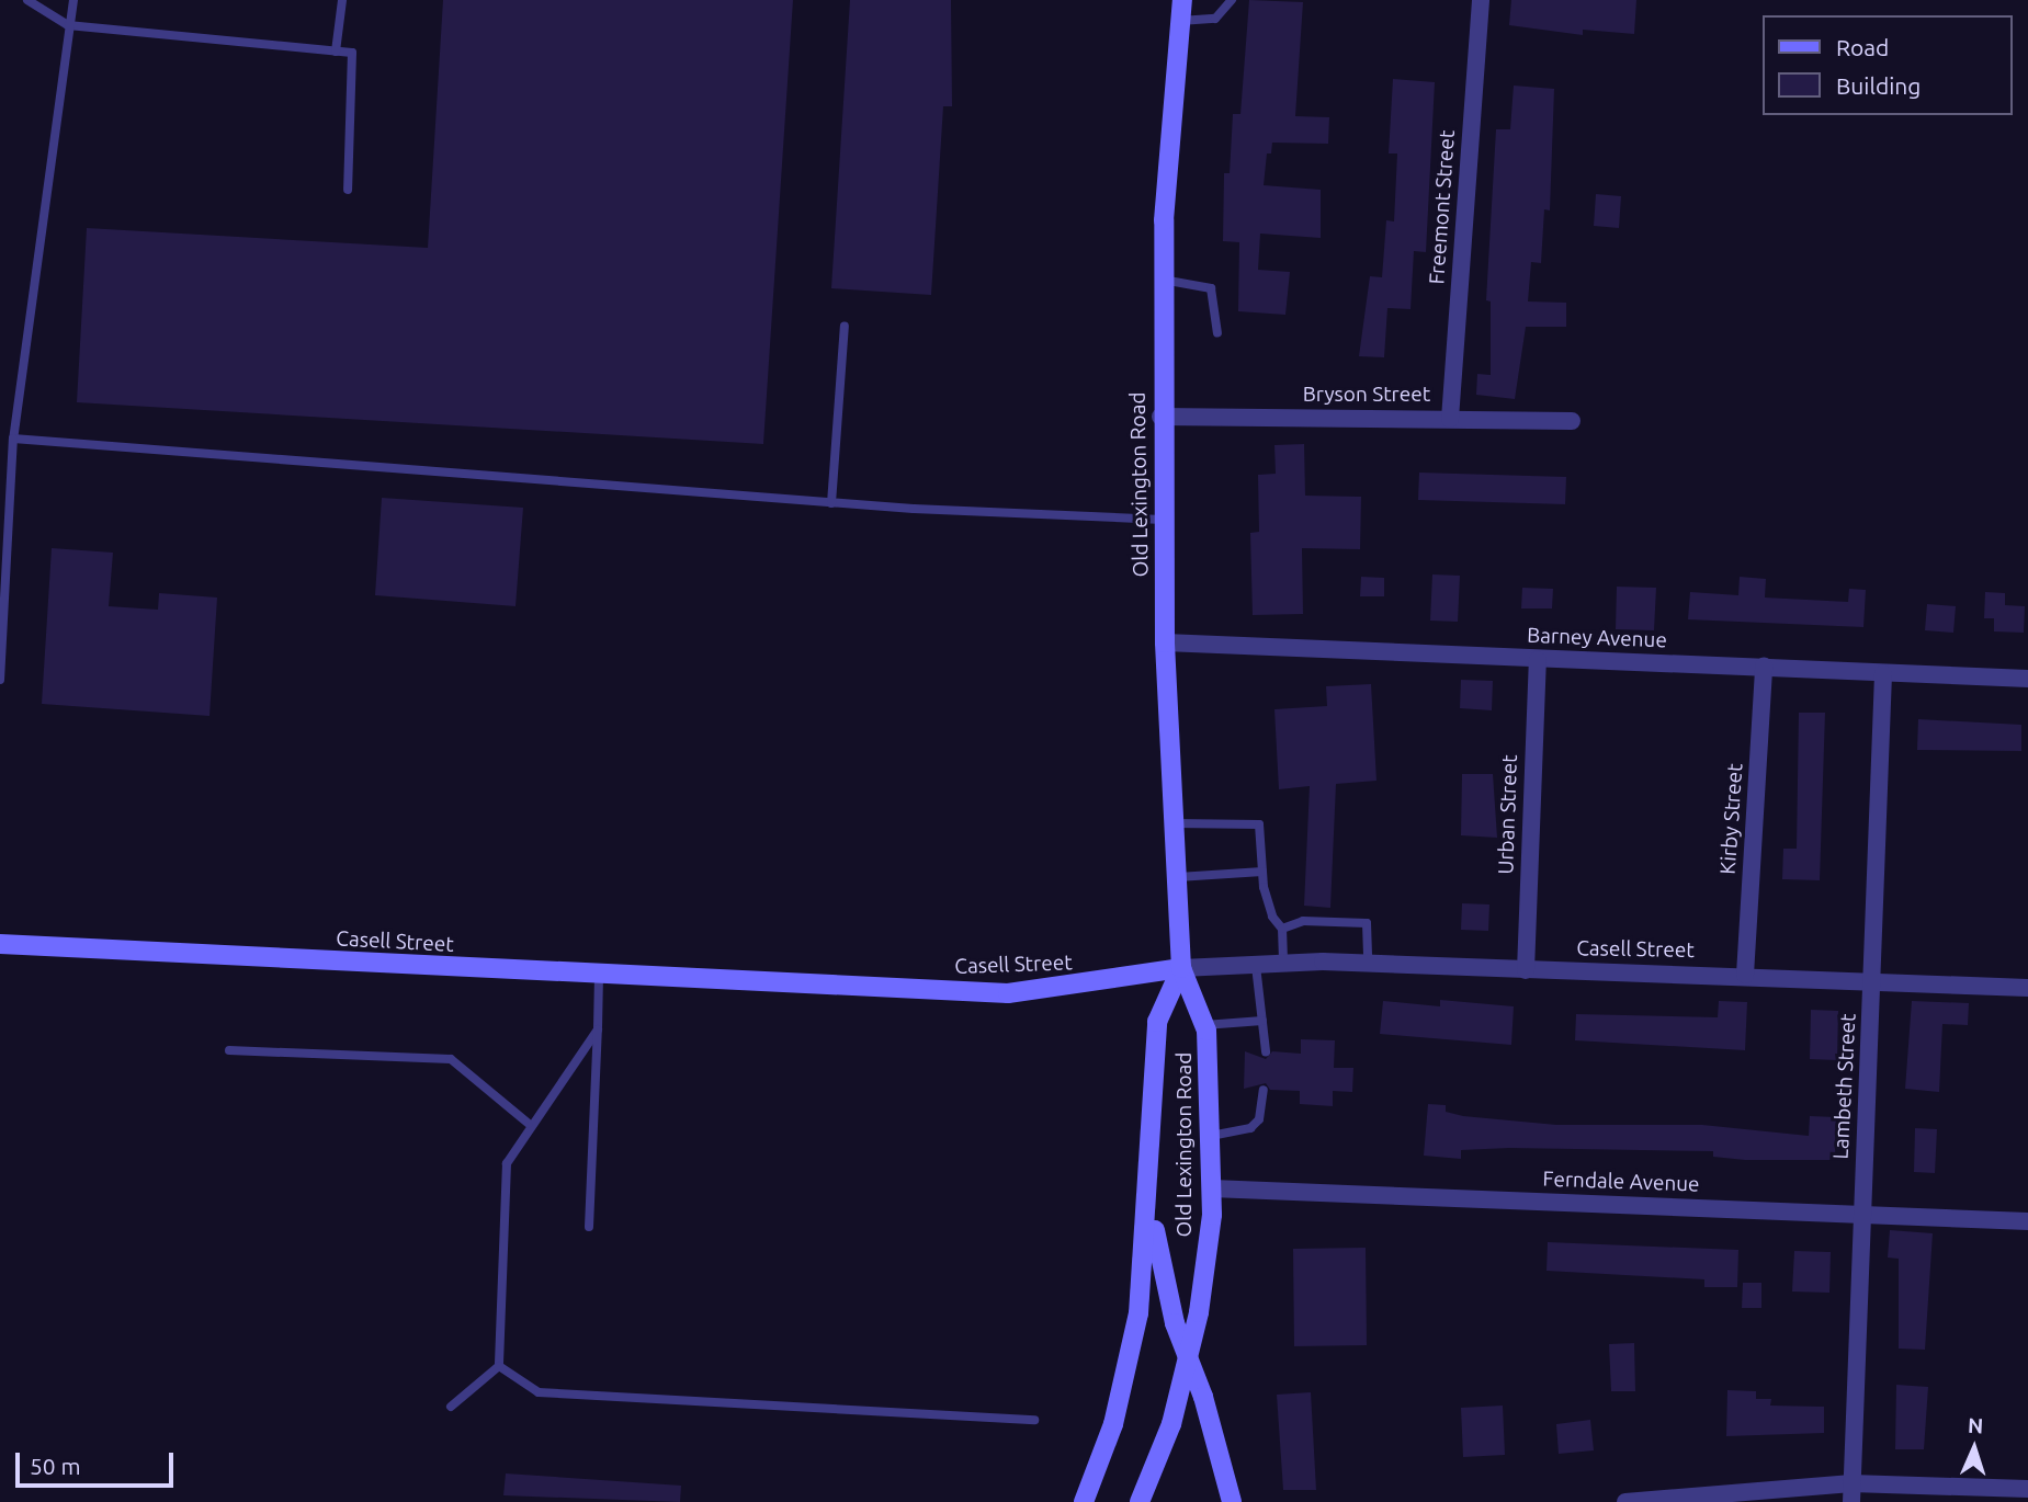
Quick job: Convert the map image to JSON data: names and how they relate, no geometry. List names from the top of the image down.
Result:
{
  "streets": {
    "main road": ["Old Lexington Road", "Casell Street"],
    "street": [
      "Freemont Street",
      "Bryson Street",
      "Barney Avenue",
      "Urban Street",
      "Kirby Street",
      "Lambeth Street",
      "Ferndale Avenue"
    ]
  },
  "crossings": [
    ["Freemont Street", "Bryson Street"],
    ["Bryson Street", "Old Lexington Road"],
    ["Old Lexington Road", "Barney Avenue"],
    ["Old Lexington Road", "Casell Street"],
    ["Old Lexington Road", "Ferndale Avenue"],
    ["Barney Avenue", "Urban Street"],
    ["Barney Avenue", "Kirby Street"],
    ["Barney Avenue", "Lambeth Street"],
    ["Urban Street", "Casell Street"],
    ["Kirby Street", "Casell Street"],
    ["Casell Street", "Lambeth Street"],
    ["Lambeth Street", "Ferndale Avenue"]
  ],
  "legend": ["Road", "Building"],
  "scale_bar": "50 m",
  "north": "top"
}
